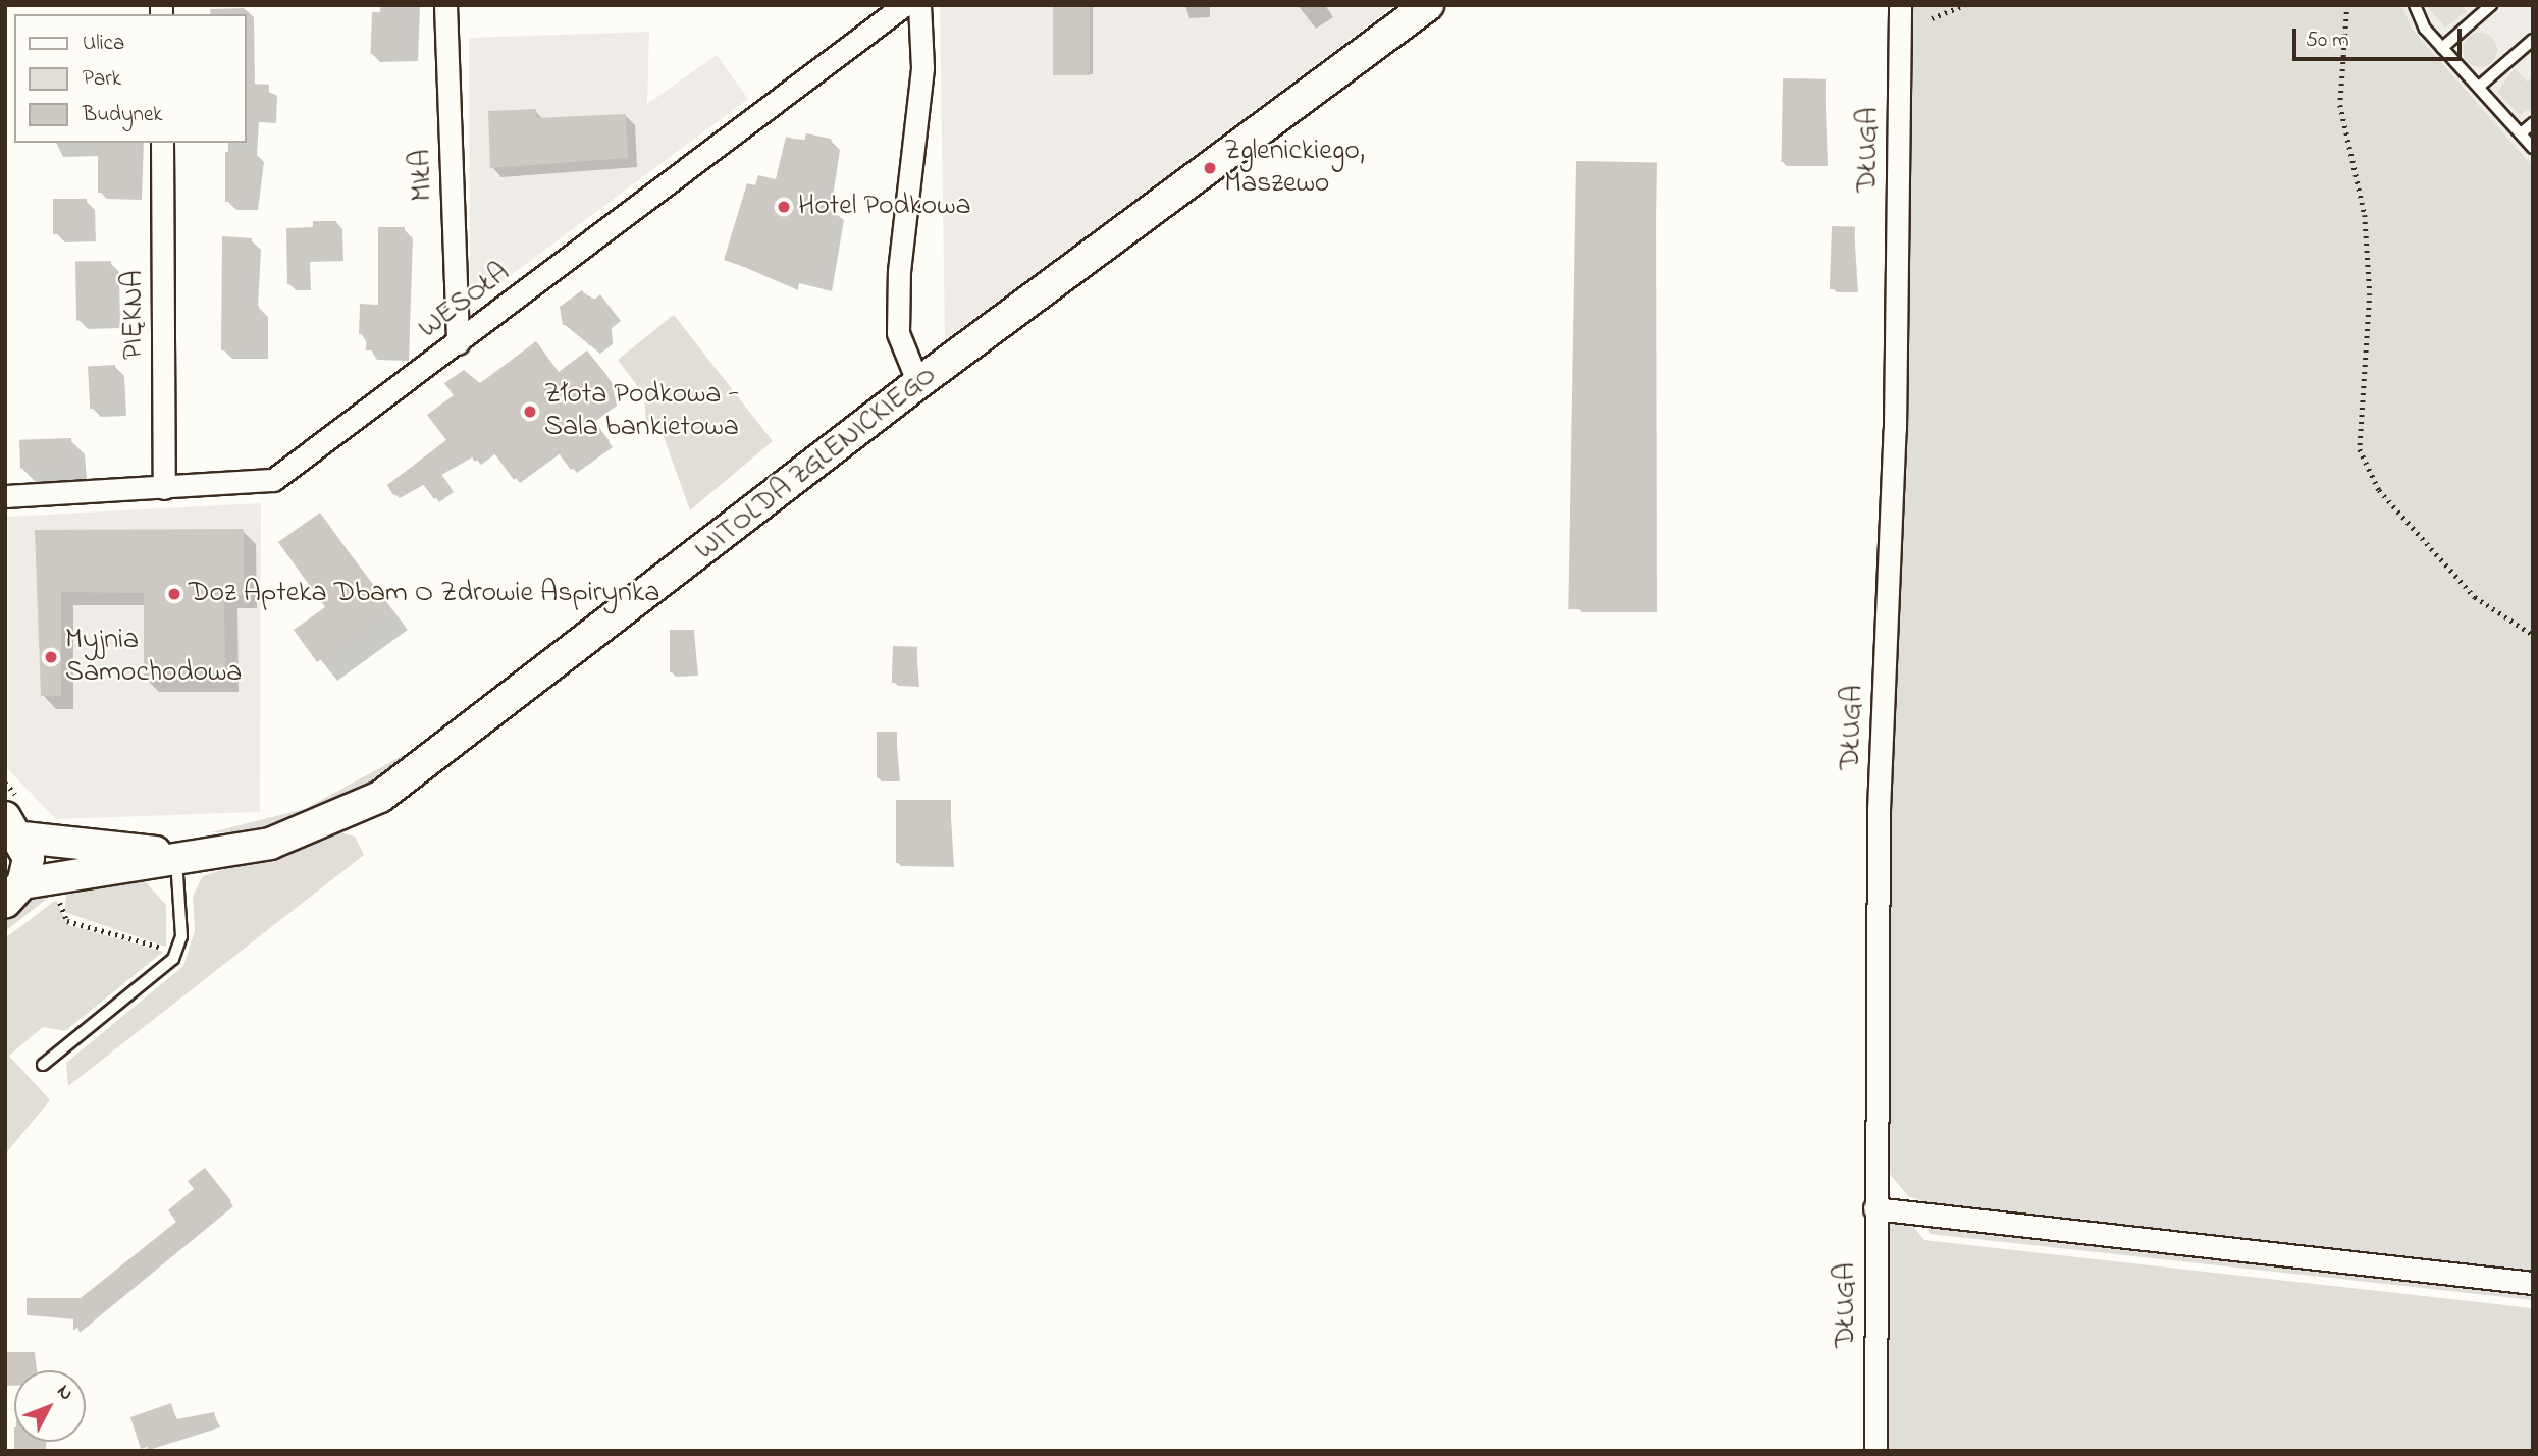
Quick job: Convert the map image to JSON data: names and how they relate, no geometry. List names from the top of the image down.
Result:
{
  "streets": {
    "main road": ["WITOLDA ZGLENICKIEGO"],
    "street": [
      "DŁUGA",
      "MIŁA",
      "WESOŁA",
      "PIĘKNA"
    ]
  },
  "crossings": [
    ["MIŁA", "WESOŁA"],
    ["WESOŁA", "PIĘKNA"]
  ],
  "places": [
    "Zglenickiego, Maszewo",
    "Hotel Podkowa",
    "Złota Podkowa - Sala bankietowa",
    "Doz Apteka Dbam O Zdrowie Aspirynka",
    "Myjnia Samochodowa"
  ],
  "legend": ["Ulica", "Park", "Budynek"],
  "scale_bar": "50 m",
  "north": "top right"
}
